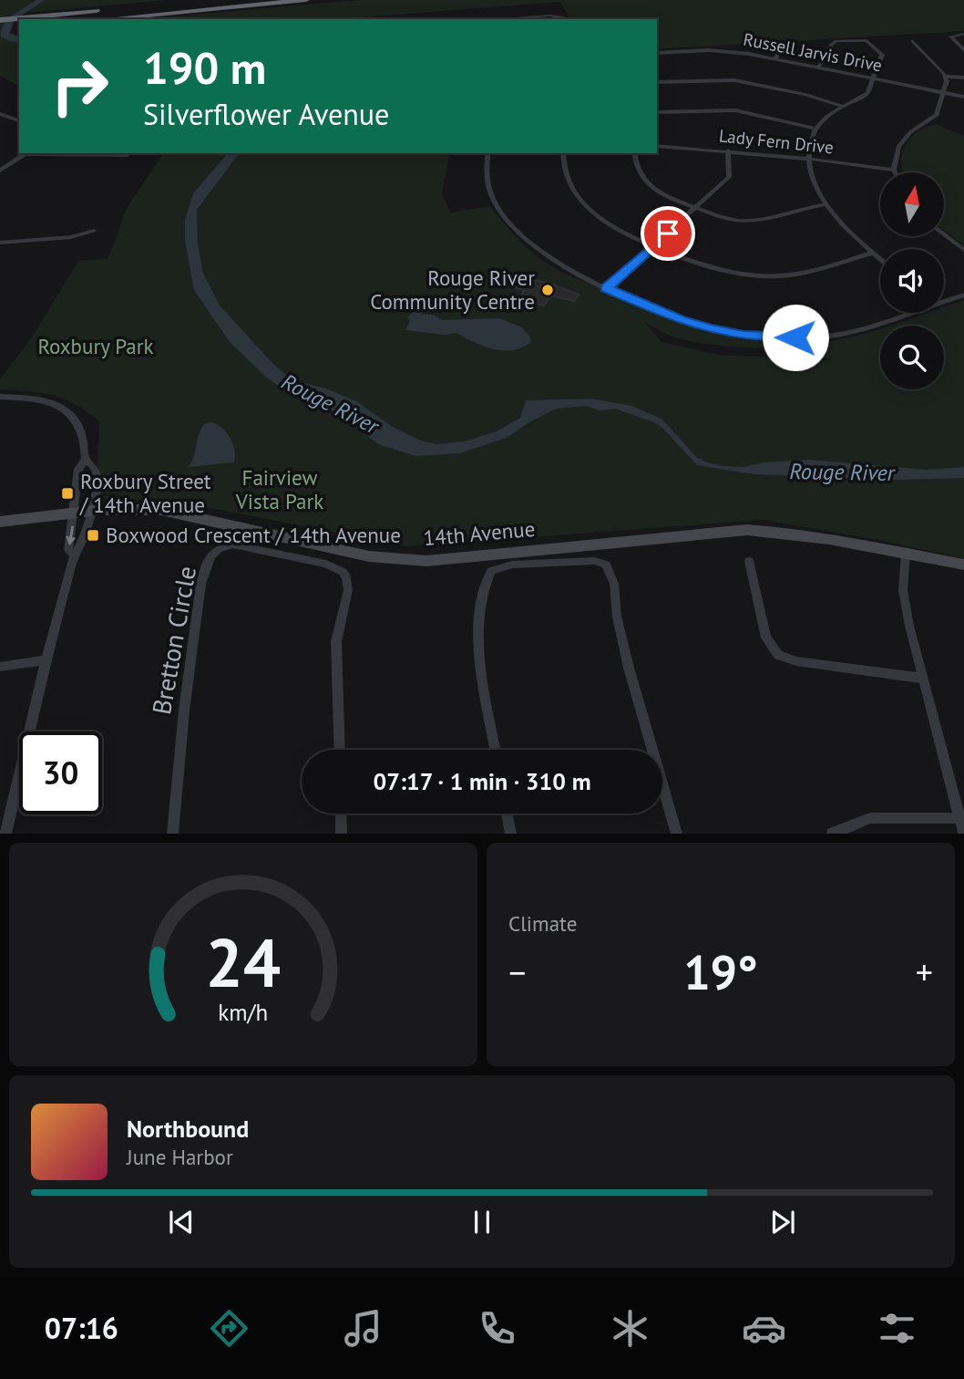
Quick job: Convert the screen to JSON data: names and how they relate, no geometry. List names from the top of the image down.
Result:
{
  "streets": {
    "main road": ["14th Avenue"],
    "street": ["Russell Jarvis Drive", "Lady Fern Drive", "Bretton Circle"]
  },
  "water": ["Rouge River"],
  "parks": ["Roxbury Park", "Fairview Vista Park"],
  "places": {
    "other": ["Rouge River Community Centre"],
    "transit": ["Roxbury Street / 14th Avenue", "Boxwood Crescent / 14th Avenue"]
  },
  "north": "top",
  "page": {
    "turn": ["190 m", "Silverflower Avenue"],
    "limit": "30",
    "trip": "07:17 · 1 min · 310 m",
    "tile": "Climate",
    "heat": ["−", "19°", "+"],
    "song": ["Northbound", "June Harbor"],
    "tabs": "07:16",
    "gauge": ["24", "km/h"]
  }
}
